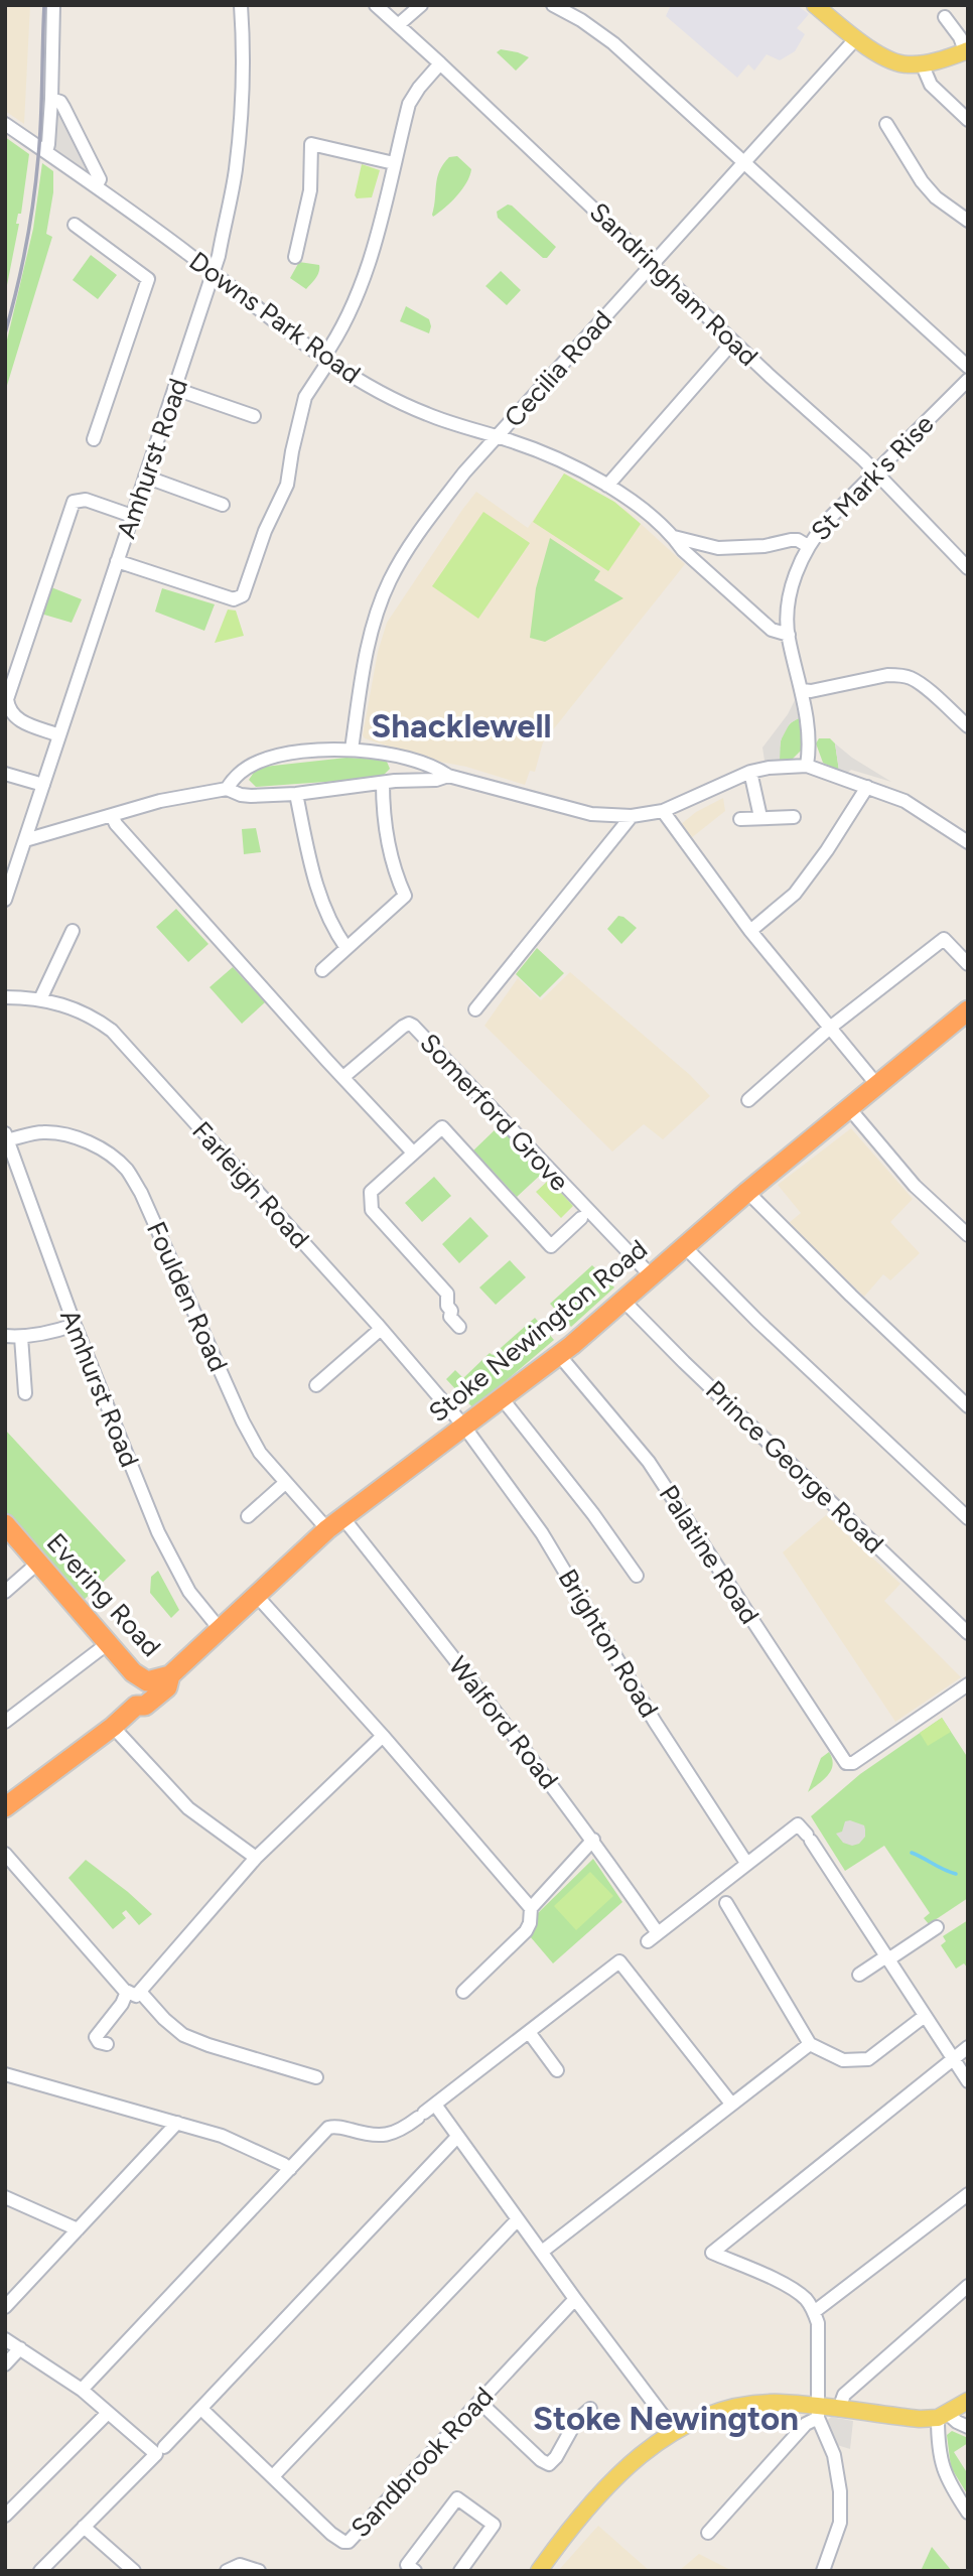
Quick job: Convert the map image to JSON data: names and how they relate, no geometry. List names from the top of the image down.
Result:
{
  "streets": {
    "highway": ["Stoke Newington Road", "Evering Road"],
    "street": [
      "Sandringham Road",
      "Downs Park Road",
      "Cecilia Road",
      "Amhurst Road",
      "St Mark's Rise",
      "Somerford Grove",
      "Farleigh Road",
      "Foulden Road",
      "Prince George Road",
      "Palatine Road",
      "Brighton Road",
      "Walford Road",
      "Sandbrook Road"
    ]
  },
  "crossings": [
    ["Sandringham Road", "Cecilia Road"],
    ["Sandringham Road", "St Mark's Rise"],
    ["Downs Park Road", "Cecilia Road"],
    ["Downs Park Road", "Amhurst Road"],
    ["Downs Park Road", "St Mark's Rise"],
    ["Amhurst Road", "Foulden Road"],
    ["Amhurst Road", "Stoke Newington Road"],
    ["Somerford Grove", "Stoke Newington Road"],
    ["Farleigh Road", "Stoke Newington Road"],
    ["Farleigh Road", "Brighton Road"],
    ["Foulden Road", "Stoke Newington Road"],
    ["Foulden Road", "Walford Road"],
    ["Stoke Newington Road", "Prince George Road"],
    ["Stoke Newington Road", "Palatine Road"],
    ["Stoke Newington Road", "Evering Road"],
    ["Stoke Newington Road", "Brighton Road"],
    ["Stoke Newington Road", "Walford Road"],
    ["Brighton Road", "Walford Road"]
  ],
  "districts": ["Shacklewell", "Stoke Newington"]
}
